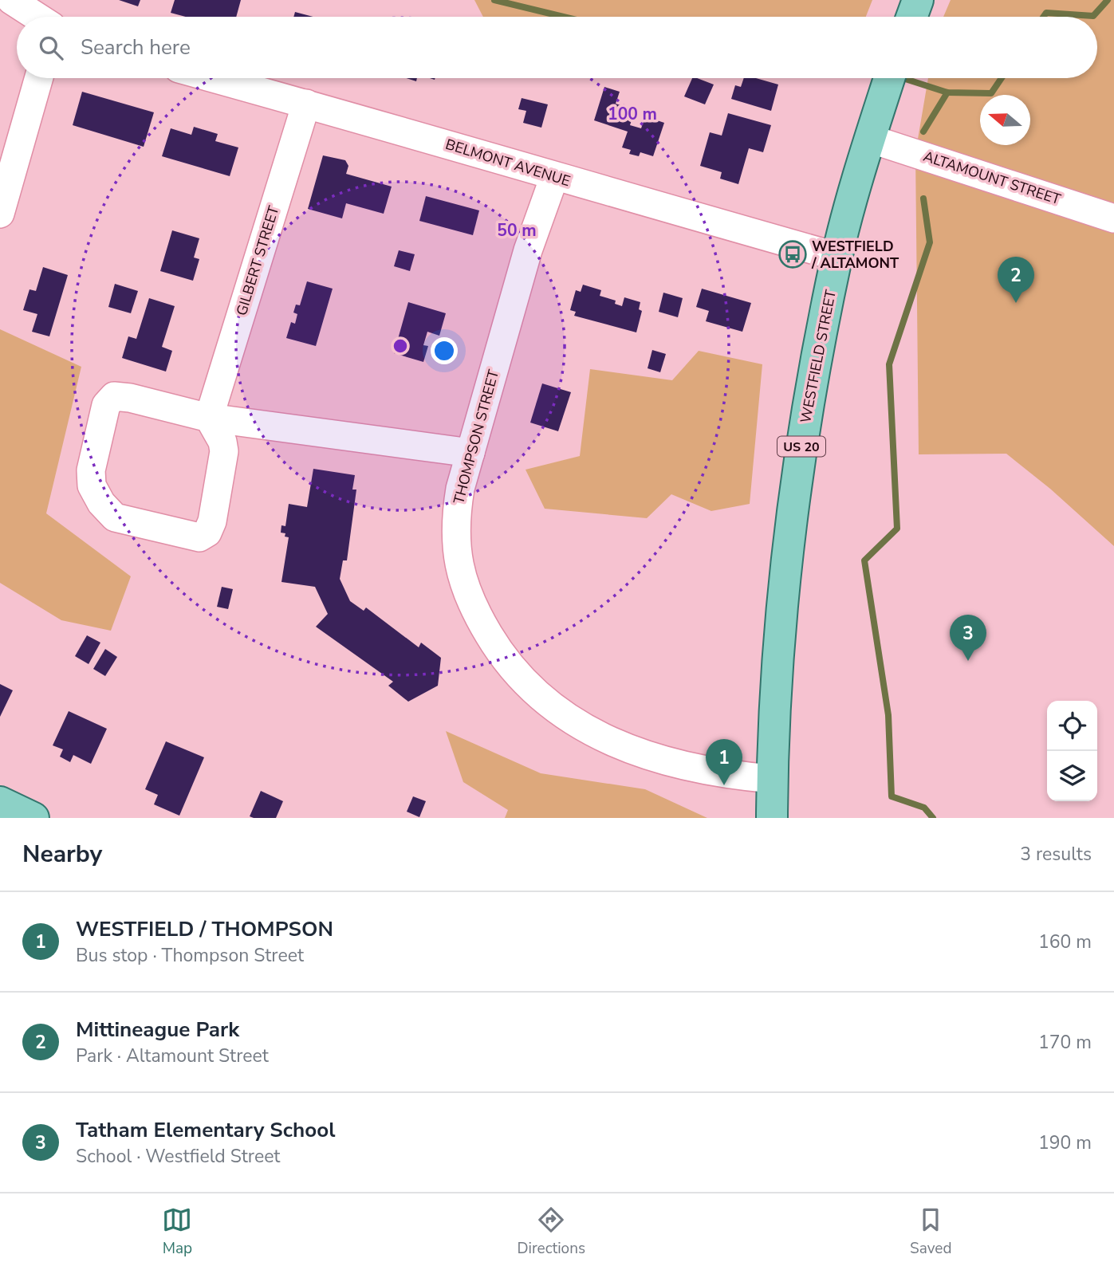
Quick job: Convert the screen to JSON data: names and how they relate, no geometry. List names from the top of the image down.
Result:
{
  "streets": {
    "main road": ["WESTFIELD STREET", "US 20"],
    "street": [
      "BELMONT AVENUE",
      "ALTAMOUNT STREET",
      "GILBERT STREET",
      "THOMPSON STREET"
    ]
  },
  "crossings": [
    ["BELMONT AVENUE", "GILBERT STREET"],
    ["BELMONT AVENUE", "WESTFIELD STREET"],
    ["BELMONT AVENUE", "THOMPSON STREET"],
    ["ALTAMOUNT STREET", "WESTFIELD STREET"],
    ["WESTFIELD STREET", "THOMPSON STREET"]
  ],
  "places": {
    "bus stop": ["WESTFIELD / ALTAMONT"]
  },
  "north": "left",
  "page": {
    "search": "Search here",
    "pins": ["2", "3", "1"],
    "heading": ["Nearby", "3 results"],
    "list": [
      {
        "mark": "1",
        "name": "WESTFIELD / THOMPSON",
        "note": "Bus stop · Thompson Street",
        "value": "160 m"
      },
      {
        "mark": "2",
        "name": "Mittineague Park",
        "note": "Park · Altamount Street",
        "value": "170 m"
      },
      {
        "mark": "3",
        "name": "Tatham Elementary School",
        "note": "School · Westfield Street",
        "value": "190 m"
      }
    ],
    "nav": ["Map", "Directions", "Saved"]
  },
  "rings": ["100 m", "50 m"]
}
